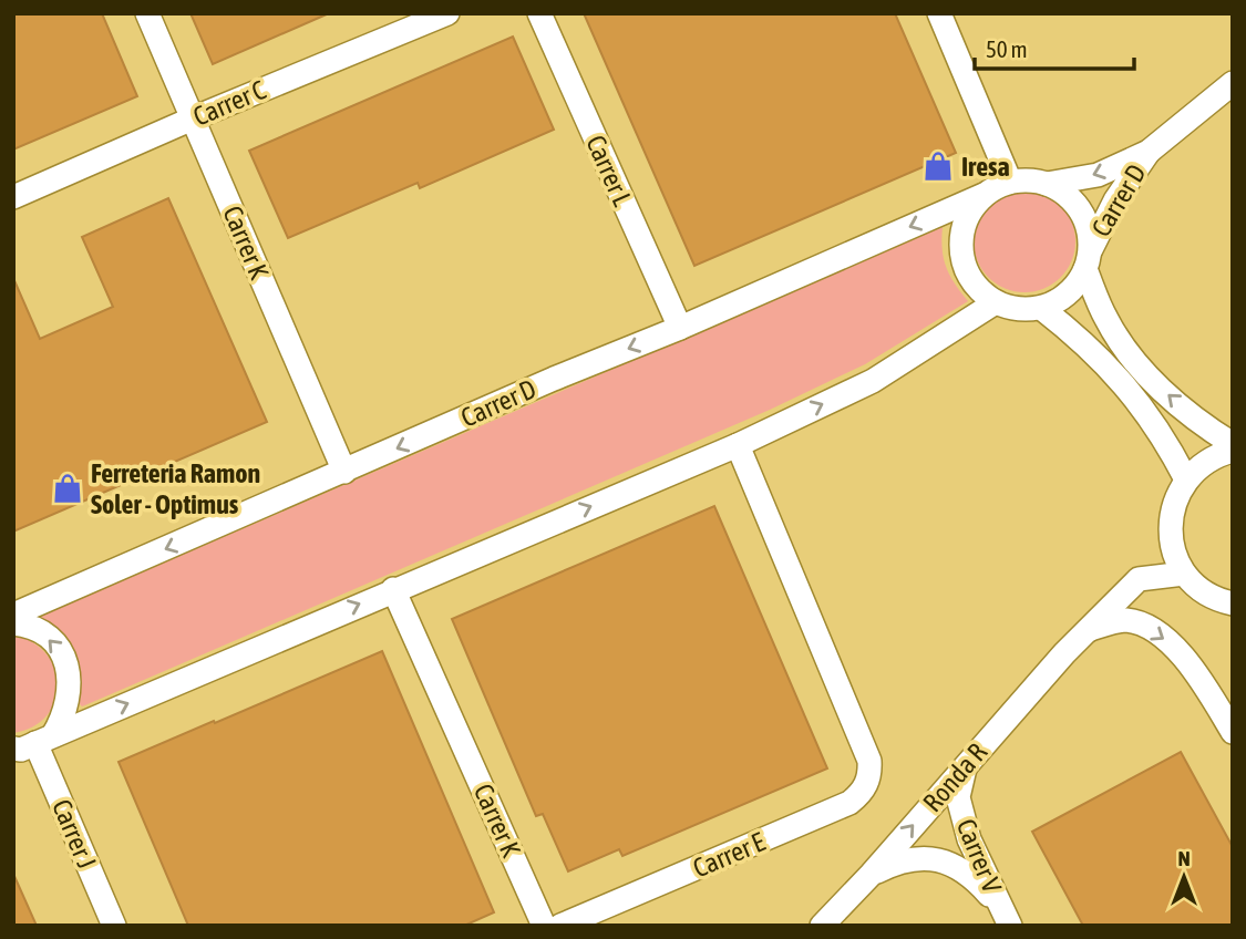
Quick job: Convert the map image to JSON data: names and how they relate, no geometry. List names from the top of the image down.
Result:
{
  "streets": {
    "street": [
      "Carrer C",
      "Carrer L",
      "Carrer D",
      "Carrer K",
      "Ronda R",
      "Carrer J",
      "Carrer E",
      "Carrer V"
    ]
  },
  "crossings": [
    ["Carrer C", "Carrer K"],
    ["Carrer L", "Carrer D"],
    ["Carrer D", "Carrer K"],
    ["Ronda R", "Carrer V"]
  ],
  "places": {
    "shop": ["Iresa", "Ferreteria Ramon Soler - Optimus"]
  },
  "scale_bar": "50 m",
  "north": "top"
}
